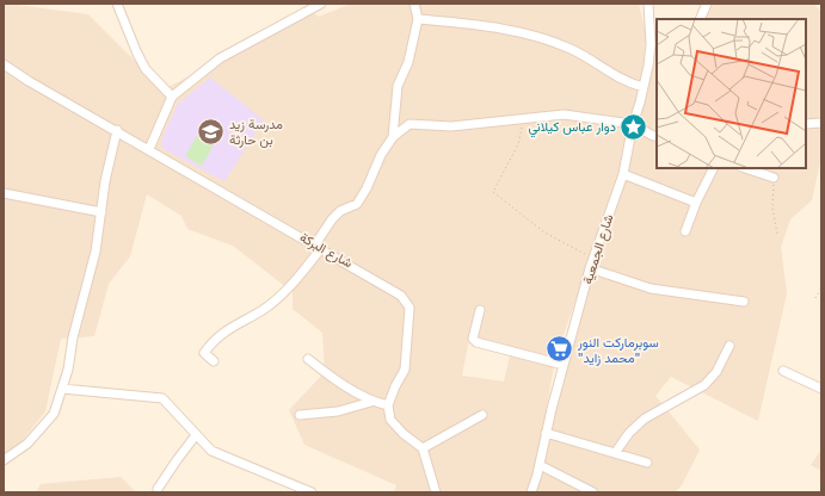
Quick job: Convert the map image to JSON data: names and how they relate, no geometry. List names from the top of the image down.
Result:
{
  "streets": {
    "street": ["شارع الجمعية", "شارع البركة"]
  },
  "places": {
    "place": ["دوار عباس كيلاني"],
    "school or university": ["مدرسة زيد بن حارثة"],
    "supermarket": ["سوبرماركت النور \"محمد زايد\""]
  }
}
